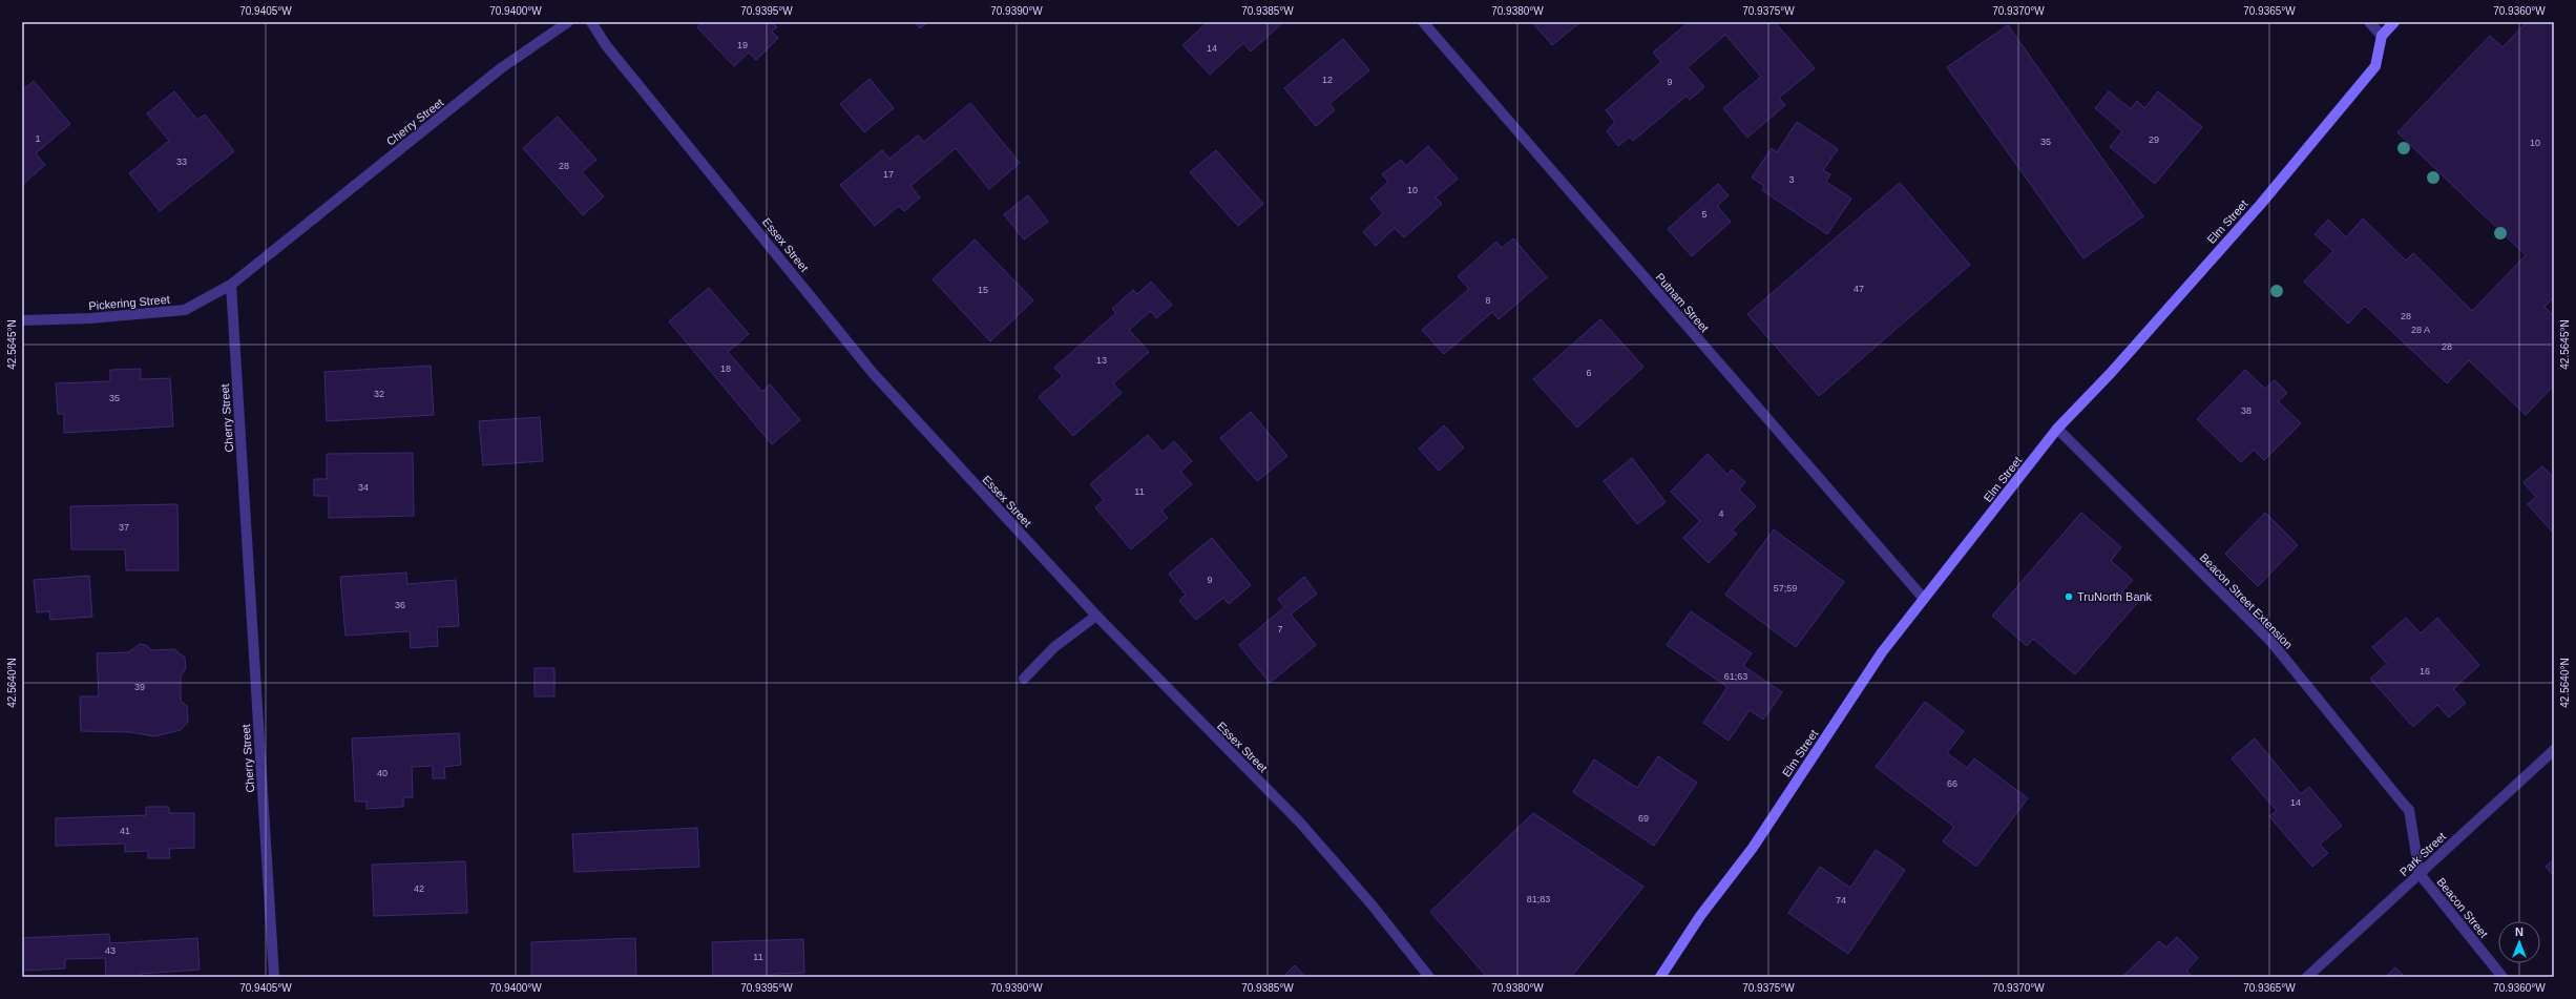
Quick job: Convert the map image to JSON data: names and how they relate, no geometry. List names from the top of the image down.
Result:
{
  "streets": {
    "main road": ["Elm Street"],
    "street": [
      "Cherry Street",
      "Essex Street",
      "Pickering Street",
      "Putnam Street",
      "Beacon Street Extension",
      "Park Street",
      "Beacon Street"
    ]
  },
  "crossings": [
    ["Cherry Street", "Pickering Street"],
    ["Elm Street", "Putnam Street"],
    ["Elm Street", "Beacon Street Extension"],
    ["Beacon Street Extension", "Park Street"],
    ["Beacon Street Extension", "Beacon Street"],
    ["Park Street", "Beacon Street"]
  ],
  "places": ["TruNorth Bank"],
  "house_numbers": [
    "19",
    "14",
    "12",
    "9",
    "1",
    "29",
    "35",
    "10",
    "33",
    "28",
    "17",
    "3",
    "10",
    "5",
    "47",
    "15",
    "8",
    "28",
    "28 A",
    "28",
    "13",
    "18",
    "6",
    "32",
    "35",
    "38",
    "34",
    "11",
    "4",
    "37",
    "9",
    "57;59",
    "36",
    "7",
    "16",
    "61;63",
    "39",
    "40",
    "66",
    "14",
    "69",
    "41",
    "42",
    "81;83",
    "74",
    "43",
    "11"
  ],
  "north": "top",
  "coordinates": [
    "70.9405°W",
    "70.9400°W",
    "70.9395°W",
    "70.9390°W",
    "70.9385°W",
    "70.9380°W",
    "70.9375°W",
    "70.9370°W",
    "70.9365°W",
    "70.9360°W",
    "42.5645°N",
    "42.5640°N"
  ]
}
